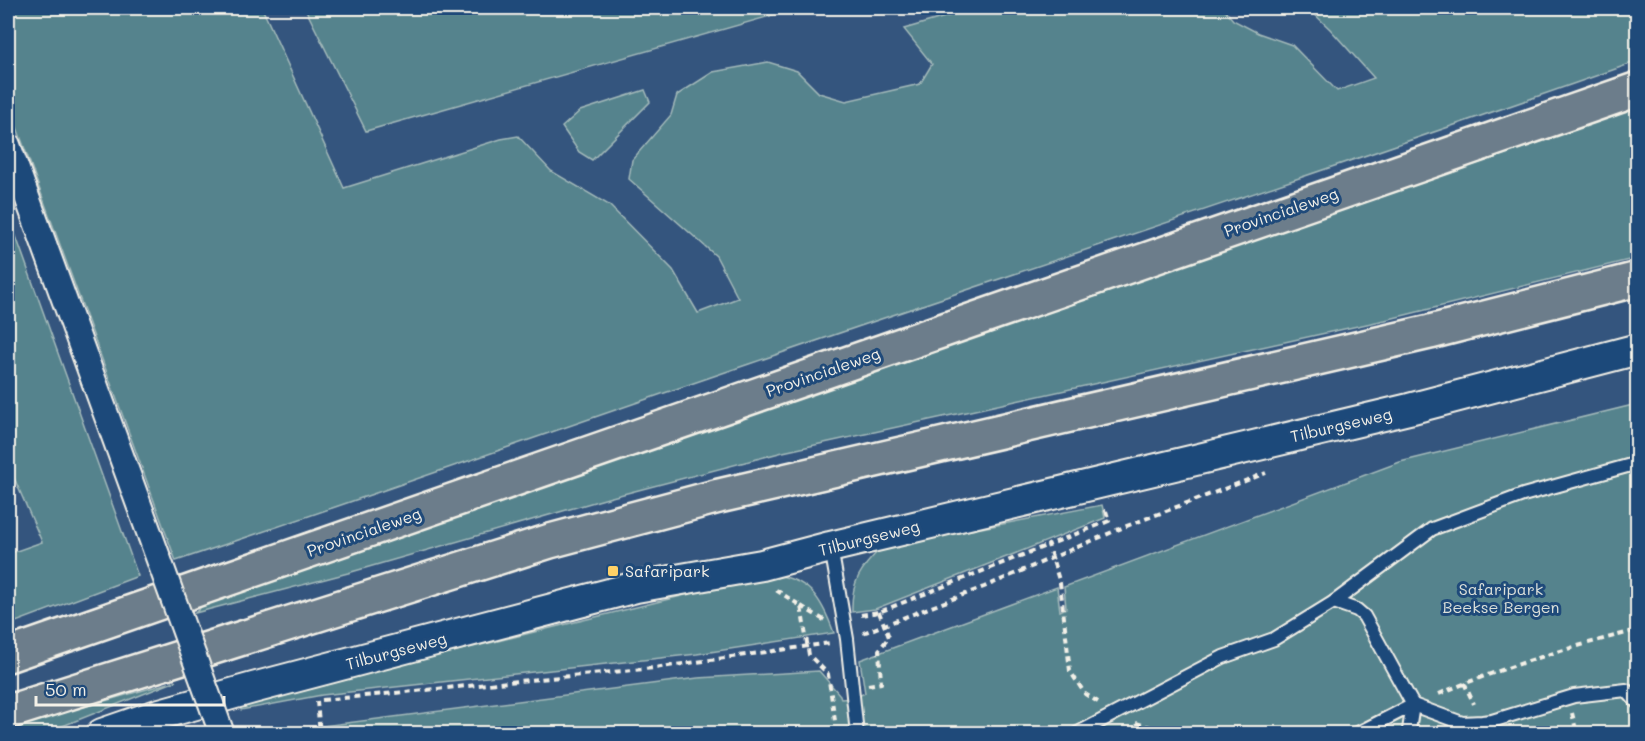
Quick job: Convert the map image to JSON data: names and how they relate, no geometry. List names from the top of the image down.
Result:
{
  "streets": {
    "highway": ["Provincialeweg"],
    "street": ["Tilburgseweg"]
  },
  "parks": ["Safaripark Beekse Bergen"],
  "places": {
    "transit": ["Safaripark"]
  },
  "scale_bar": "50 m"
}
